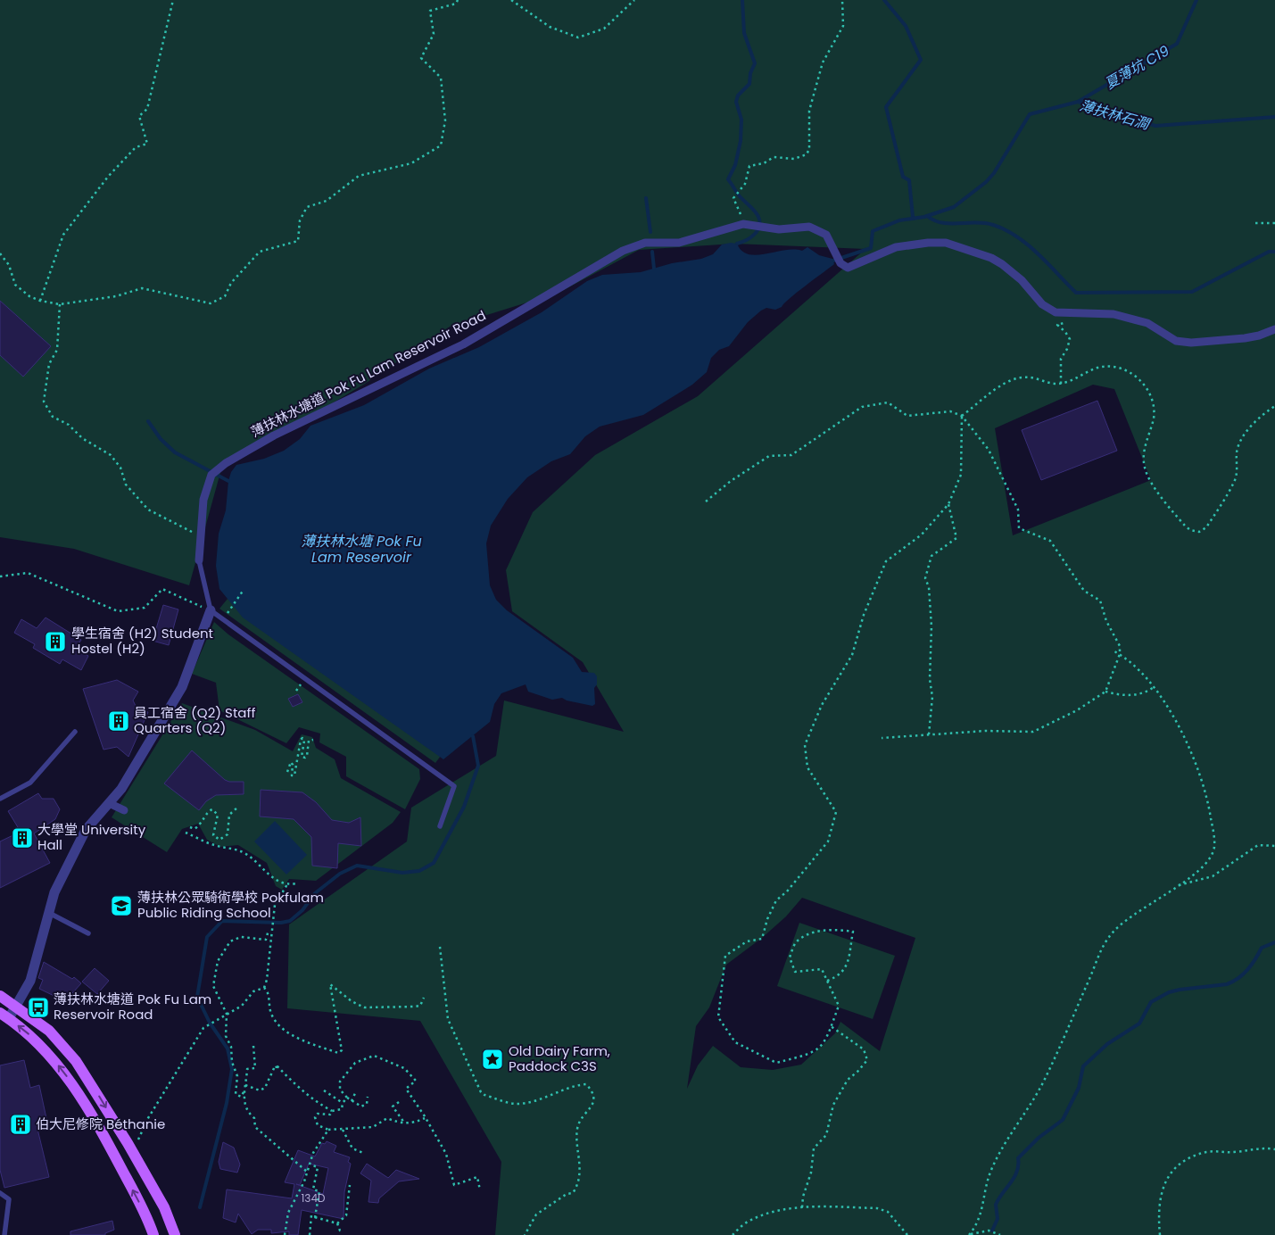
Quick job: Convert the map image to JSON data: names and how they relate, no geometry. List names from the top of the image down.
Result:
{
  "streets": {
    "street": ["薄扶林水塘道 Pok Fu Lam Reservoir Road"]
  },
  "water": ["夏薄坑 C19", "薄扶林石澗", "薄扶林水塘 Pok Fu Lam Reservoir"],
  "places": {
    "building": [
      "學生宿舍 (H2) Student Hostel (H2)",
      "員工宿舍 (Q2) Staff Quarters (Q2)",
      "大學堂 University Hall",
      "伯大尼修院 Béthanie"
    ],
    "school or university": ["薄扶林公眾騎術學校 Pokfulam Public Riding School"],
    "bus stop": ["薄扶林水塘道 Pok Fu Lam Reservoir Road"],
    "place": ["Old Dairy Farm, Paddock C3S"]
  },
  "house_numbers": ["134D"]
}
